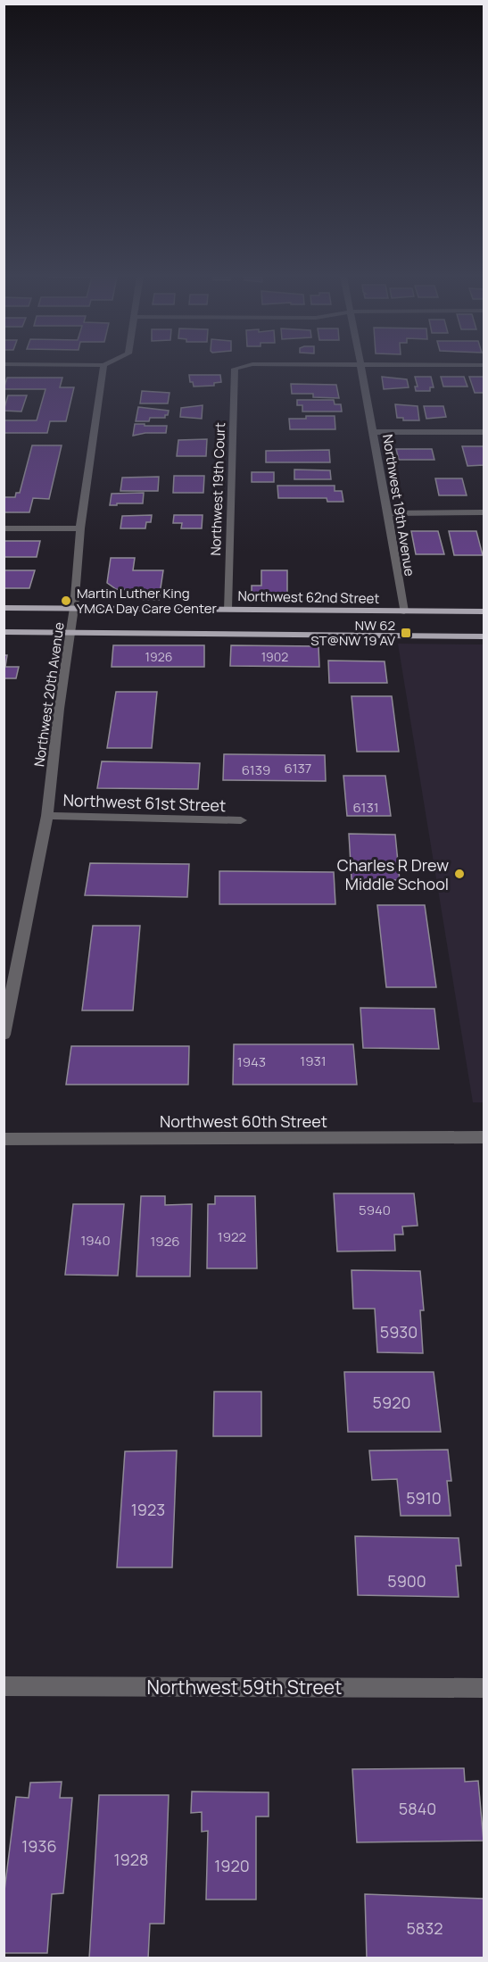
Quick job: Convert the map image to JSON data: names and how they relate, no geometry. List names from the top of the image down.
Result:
{
  "streets": {
    "main road": ["Northwest 62nd Street"],
    "street": [
      "Northwest 19th Court",
      "Northwest 19th Avenue",
      "Northwest 20th Avenue",
      "Northwest 61st Street",
      "Northwest 60th Street",
      "Northwest 59th Street"
    ]
  },
  "crossings": [
    ["Northwest 19th Court", "Northwest 62nd Street"],
    ["Northwest 19th Avenue", "Northwest 62nd Street"],
    ["Northwest 62nd Street", "Northwest 20th Avenue"],
    ["Northwest 20th Avenue", "Northwest 61st Street"]
  ],
  "places": {
    "other": ["Martin Luther King YMCA Day Care Center", "Charles R Drew Middle School"],
    "transit": ["NW 62 ST@NW 19 AV"]
  },
  "house_numbers": [
    "1926",
    "1902",
    "6137",
    "6139",
    "6131",
    "1931",
    "1943",
    "5940",
    "1922",
    "1940",
    "1926",
    "5930",
    "5920",
    "5910",
    "1923",
    "5900",
    "5840",
    "1936",
    "1928",
    "1920",
    "5832"
  ]
}
